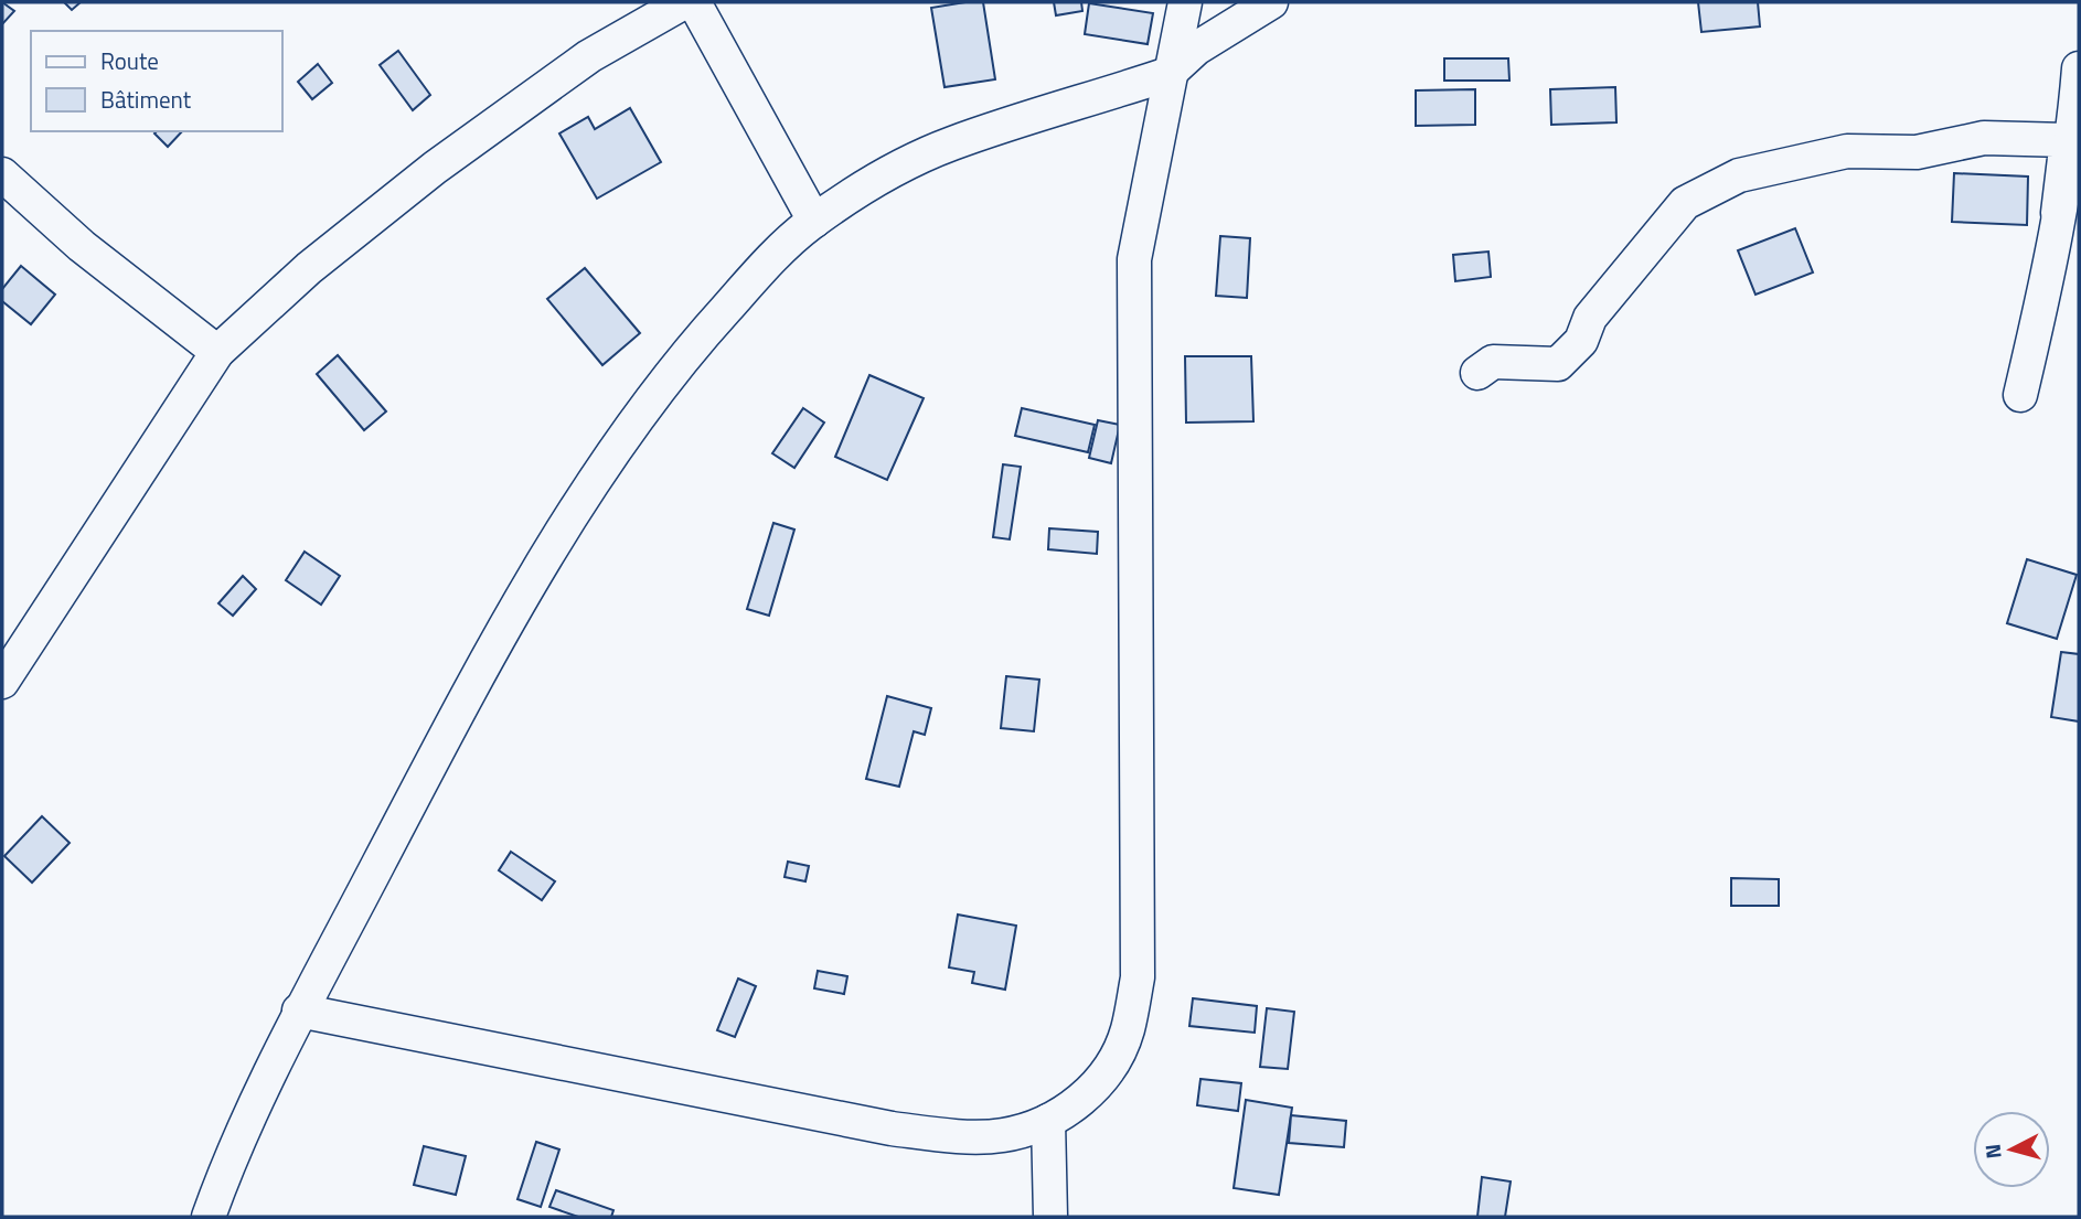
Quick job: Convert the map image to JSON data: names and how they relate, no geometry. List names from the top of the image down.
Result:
{
  "legend": ["Route", "Bâtiment"],
  "north": "left"
}
